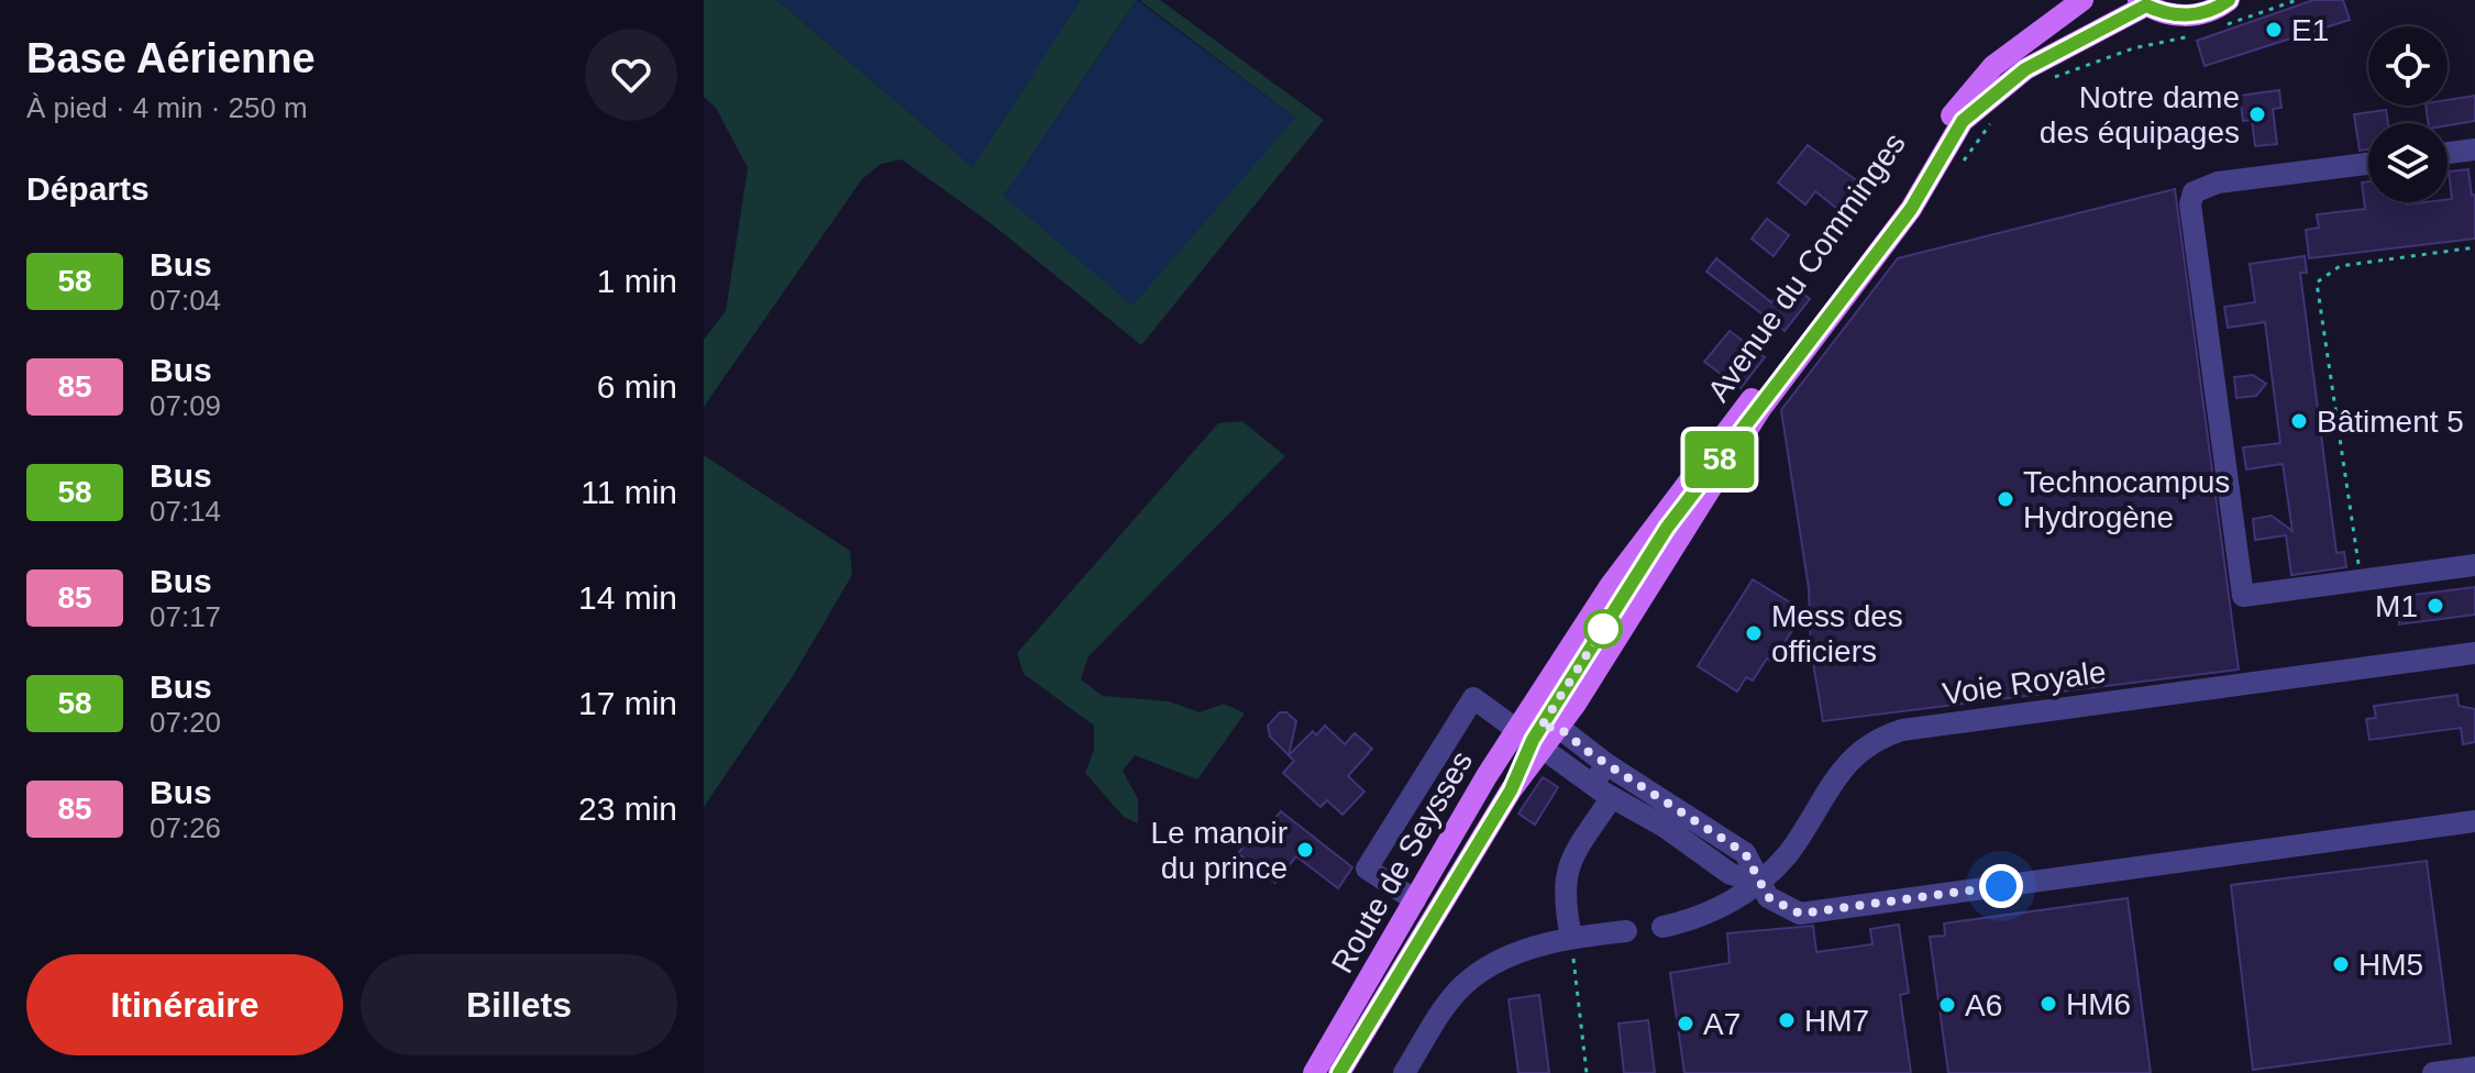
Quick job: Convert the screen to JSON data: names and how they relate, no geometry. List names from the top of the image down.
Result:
{
  "streets": {
    "main road": ["Avenue du Comminges", "Route de Seysses"],
    "lane": ["Voie Royale"]
  },
  "crossings": [
    ["Avenue du Comminges", "Route de Seysses"]
  ],
  "places": [
    "E1",
    "Notre dame des équipages",
    "Bâtiment 5",
    "Technocampus Hydrogène",
    "M1",
    "Mess des officiers",
    "Le manoir du prince",
    "HM5",
    "HM6",
    "A6",
    "HM7",
    "A7"
  ],
  "lines": ["bus line 58"],
  "page": {
    "heading": [
      ["Base Aérienne", "À pied · 4 min · 250 m"],
      "Départs"
    ],
    "on_map": "58",
    "list": [
      {
        "mark": "58",
        "name": "Bus",
        "note": "07:04",
        "value": "1 min"
      },
      {
        "mark": "85",
        "name": "Bus",
        "note": "07:09",
        "value": "6 min"
      },
      {
        "mark": "58",
        "name": "Bus",
        "note": "07:14",
        "value": "11 min"
      },
      {
        "mark": "85",
        "name": "Bus",
        "note": "07:17",
        "value": "14 min"
      },
      {
        "mark": "58",
        "name": "Bus",
        "note": "07:20",
        "value": "17 min"
      },
      {
        "mark": "85",
        "name": "Bus",
        "note": "07:26",
        "value": "23 min"
      }
    ],
    "buttons": ["Itinéraire", "Billets"]
  }
}
